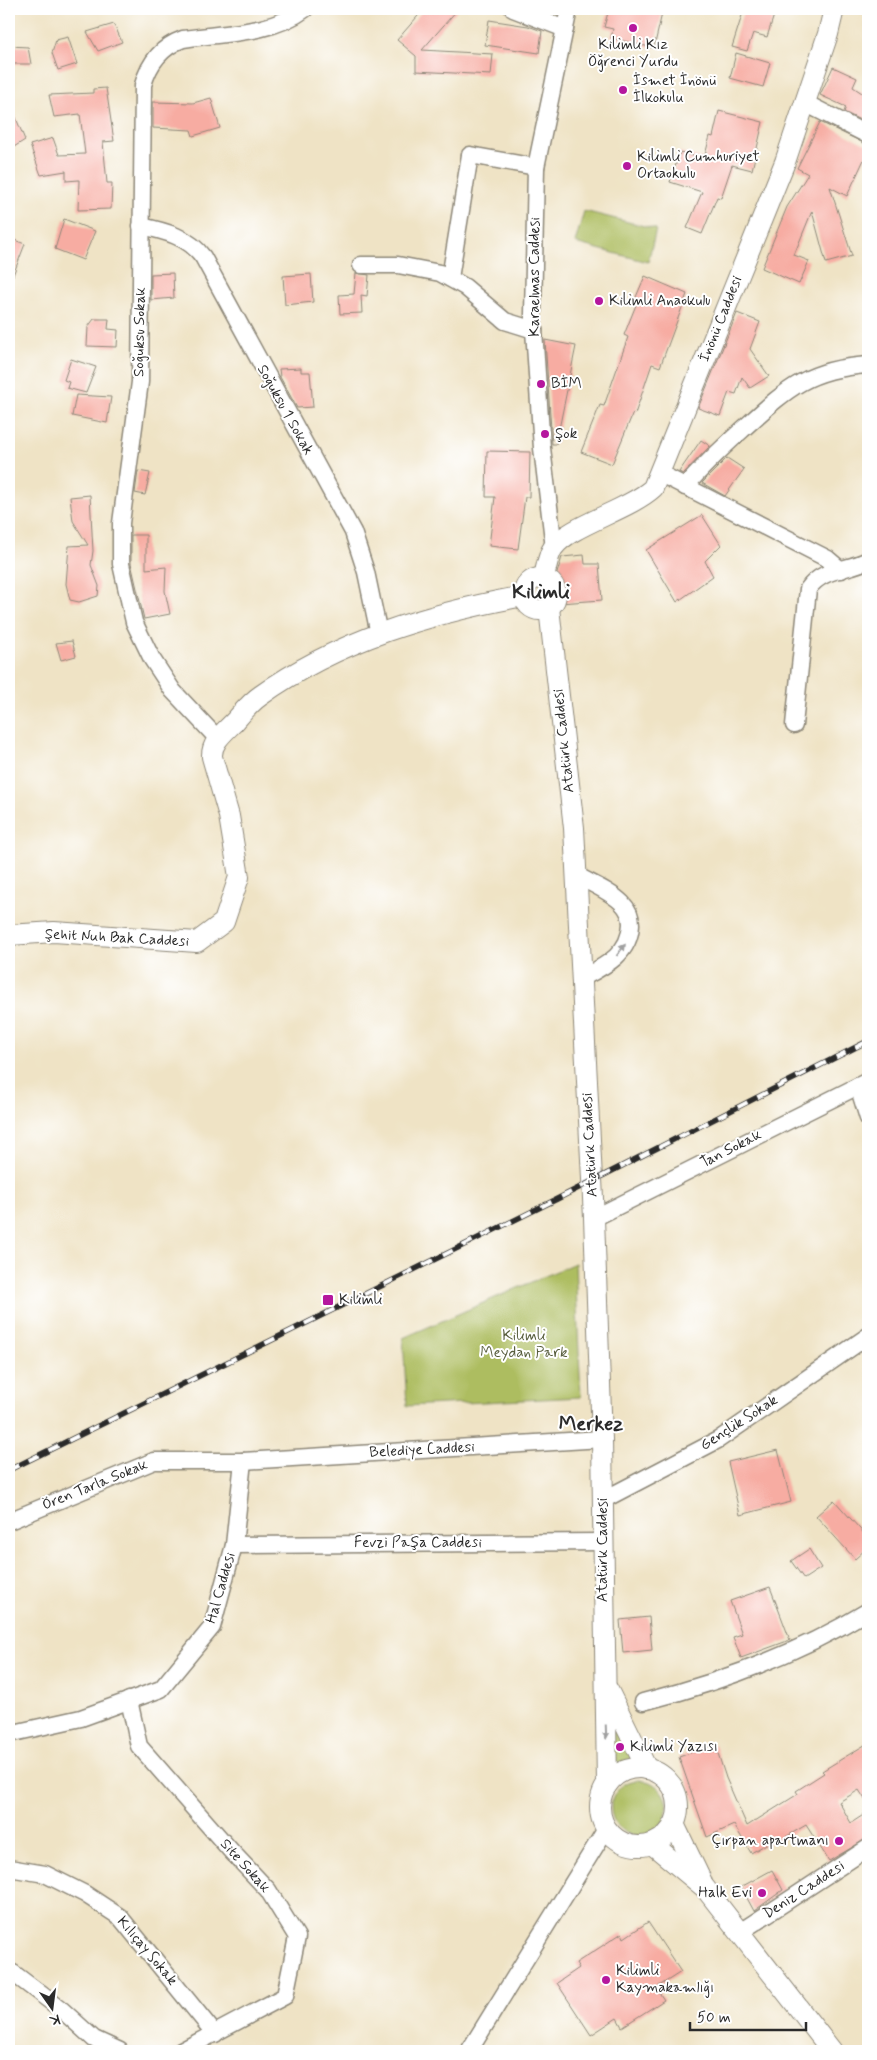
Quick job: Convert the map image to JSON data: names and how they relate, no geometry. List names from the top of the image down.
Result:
{
  "streets": {
    "main road": ["İnönü Caddesi", "Atatürk Caddesi", "Şehit Nuh Bak Caddesi"],
    "street": [
      "Karaelmas Caddesi",
      "Soğuksu Sokak",
      "Soğuksu 1 Sokak",
      "Tan Sokak",
      "Gençlik Sokak",
      "Belediye Caddesi",
      "Ören Tarla Sokak",
      "Fevzi Paşa Caddesi",
      "Hal Caddesi",
      "Site Sokak",
      "Deniz Caddesi",
      "Kılıçay Sokak"
    ]
  },
  "crossings": [
    ["Karaelmas Caddesi", "İnönü Caddesi"],
    ["Soğuksu Sokak", "Soğuksu 1 Sokak"],
    ["Soğuksu Sokak", "Şehit Nuh Bak Caddesi"],
    ["Atatürk Caddesi", "Tan Sokak"],
    ["Atatürk Caddesi", "Gençlik Sokak"],
    ["Atatürk Caddesi", "Belediye Caddesi"],
    ["Atatürk Caddesi", "Fevzi Paşa Caddesi"],
    ["Belediye Caddesi", "Ören Tarla Sokak"],
    ["Belediye Caddesi", "Hal Caddesi"],
    ["Ören Tarla Sokak", "Hal Caddesi"],
    ["Fevzi Paşa Caddesi", "Hal Caddesi"],
    ["Hal Caddesi", "Site Sokak"],
    ["Site Sokak", "Kılıçay Sokak"]
  ],
  "districts": ["Kilimli", "Merkez"],
  "parks": ["Kilimli Meydan Park"],
  "places": {
    "other": [
      "Kilimli Kız Öğrenci Yurdu",
      "İsmet İnönü İlkokulu",
      "Kilimli Cumhuriyet Ortaokulu",
      "Kilimli Anaokulu",
      "BİM",
      "Şok",
      "Kilimli Yazısı",
      "Çırpan apartmanı",
      "Halk Evi",
      "Kilimli Kaymakamlığı"
    ],
    "transit": ["Kilimli"]
  },
  "scale_bar": "50 m",
  "north": "bottom"
}
